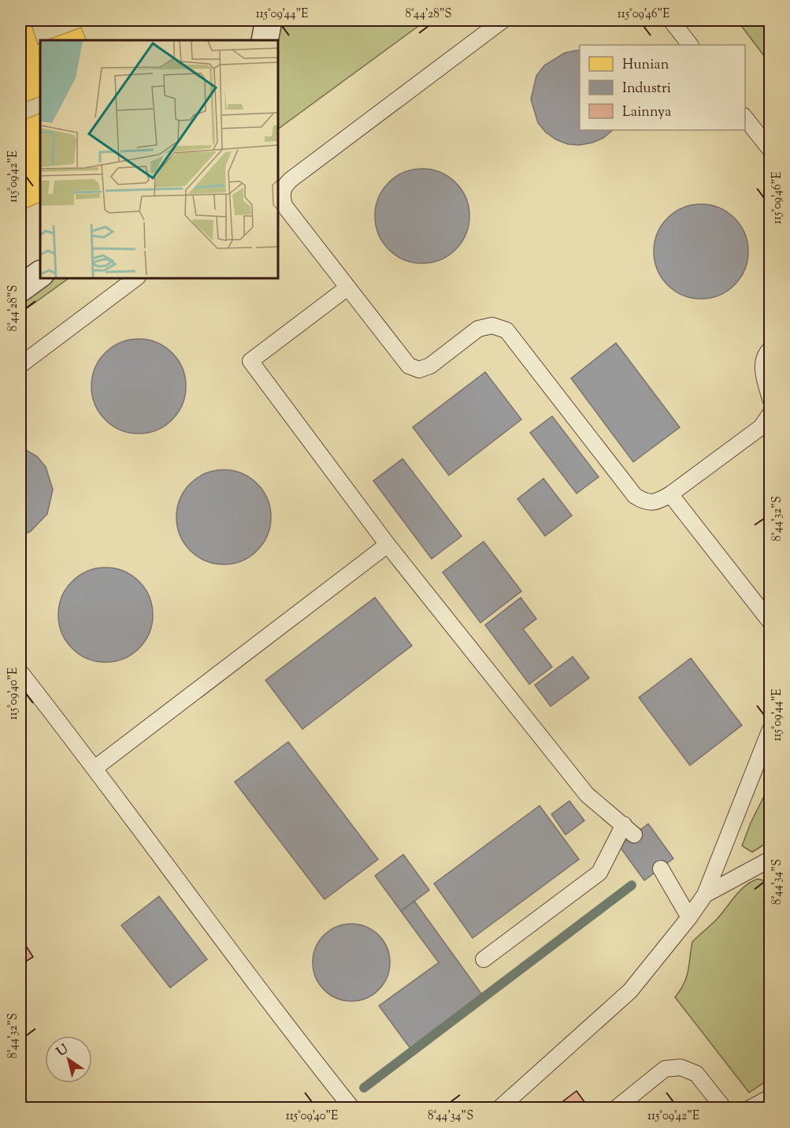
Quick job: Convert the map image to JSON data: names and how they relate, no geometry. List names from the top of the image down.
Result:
{
  "legend": ["Hunian", "Industri", "Lainnya"],
  "north": "top left",
  "coordinates": [
    "115°09'44\"E",
    "8°44'28\"S",
    "115°09'46\"E",
    "115°09'42\"E",
    "8°44'32\"S",
    "115°09'40\"E",
    "8°44'34\"S"
  ]
}
